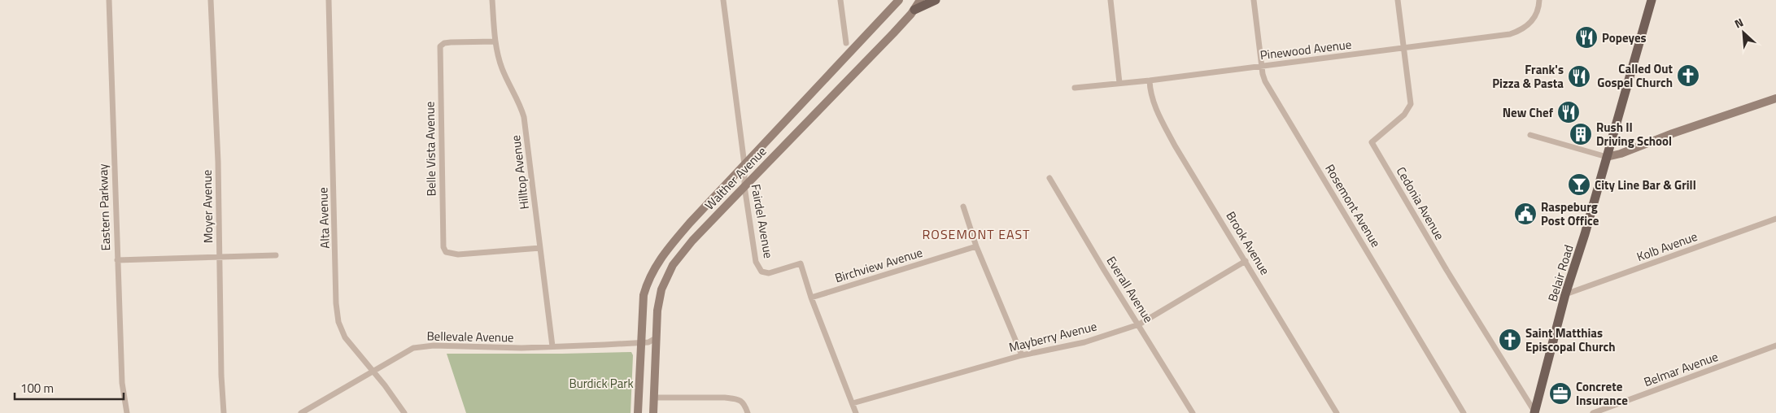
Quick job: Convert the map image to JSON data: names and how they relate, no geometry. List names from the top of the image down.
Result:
{
  "streets": {
    "main road": ["Walther Avenue", "Belair Road"],
    "street": [
      "Pinewood Avenue",
      "Belle Vista Avenue",
      "Hilltop Avenue",
      "Cedonia Avenue",
      "Rosemont Avenue",
      "Moyer Avenue",
      "Eastern Parkway",
      "Alta Avenue",
      "Fairdel Avenue",
      "Brook Avenue",
      "Kolb Avenue",
      "Birchview Avenue",
      "Everall Avenue",
      "Bellevale Avenue",
      "Mayberry Avenue",
      "Belmar Avenue"
    ]
  },
  "crossings": [
    ["Pinewood Avenue", "Cedonia Avenue"],
    ["Pinewood Avenue", "Rosemont Avenue"],
    ["Pinewood Avenue", "Brook Avenue"],
    ["Belle Vista Avenue", "Hilltop Avenue"],
    ["Hilltop Avenue", "Bellevale Avenue"],
    ["Walther Avenue", "Fairdel Avenue"],
    ["Walther Avenue", "Bellevale Avenue"],
    ["Cedonia Avenue", "Belair Road"],
    ["Alta Avenue", "Bellevale Avenue"],
    ["Fairdel Avenue", "Birchview Avenue"],
    ["Fairdel Avenue", "Mayberry Avenue"],
    ["Brook Avenue", "Mayberry Avenue"],
    ["Kolb Avenue", "Belair Road"],
    ["Everall Avenue", "Mayberry Avenue"]
  ],
  "districts": ["ROSEMONT EAST"],
  "parks": ["Burdick Park"],
  "places": {
    "restaurant": ["Popeyes", "Frank's Pizza & Pasta", "New Chef"],
    "church": ["Called Out Gospel Church", "Saint Matthias Episcopal Church"],
    "building": ["Rush II Driving School"],
    "bar": ["City Line Bar & Grill"],
    "public building": ["Raspeburg Post Office"],
    "office": ["Concrete Insurance"]
  },
  "scale_bar": "100 m",
  "north": "top left"
}
